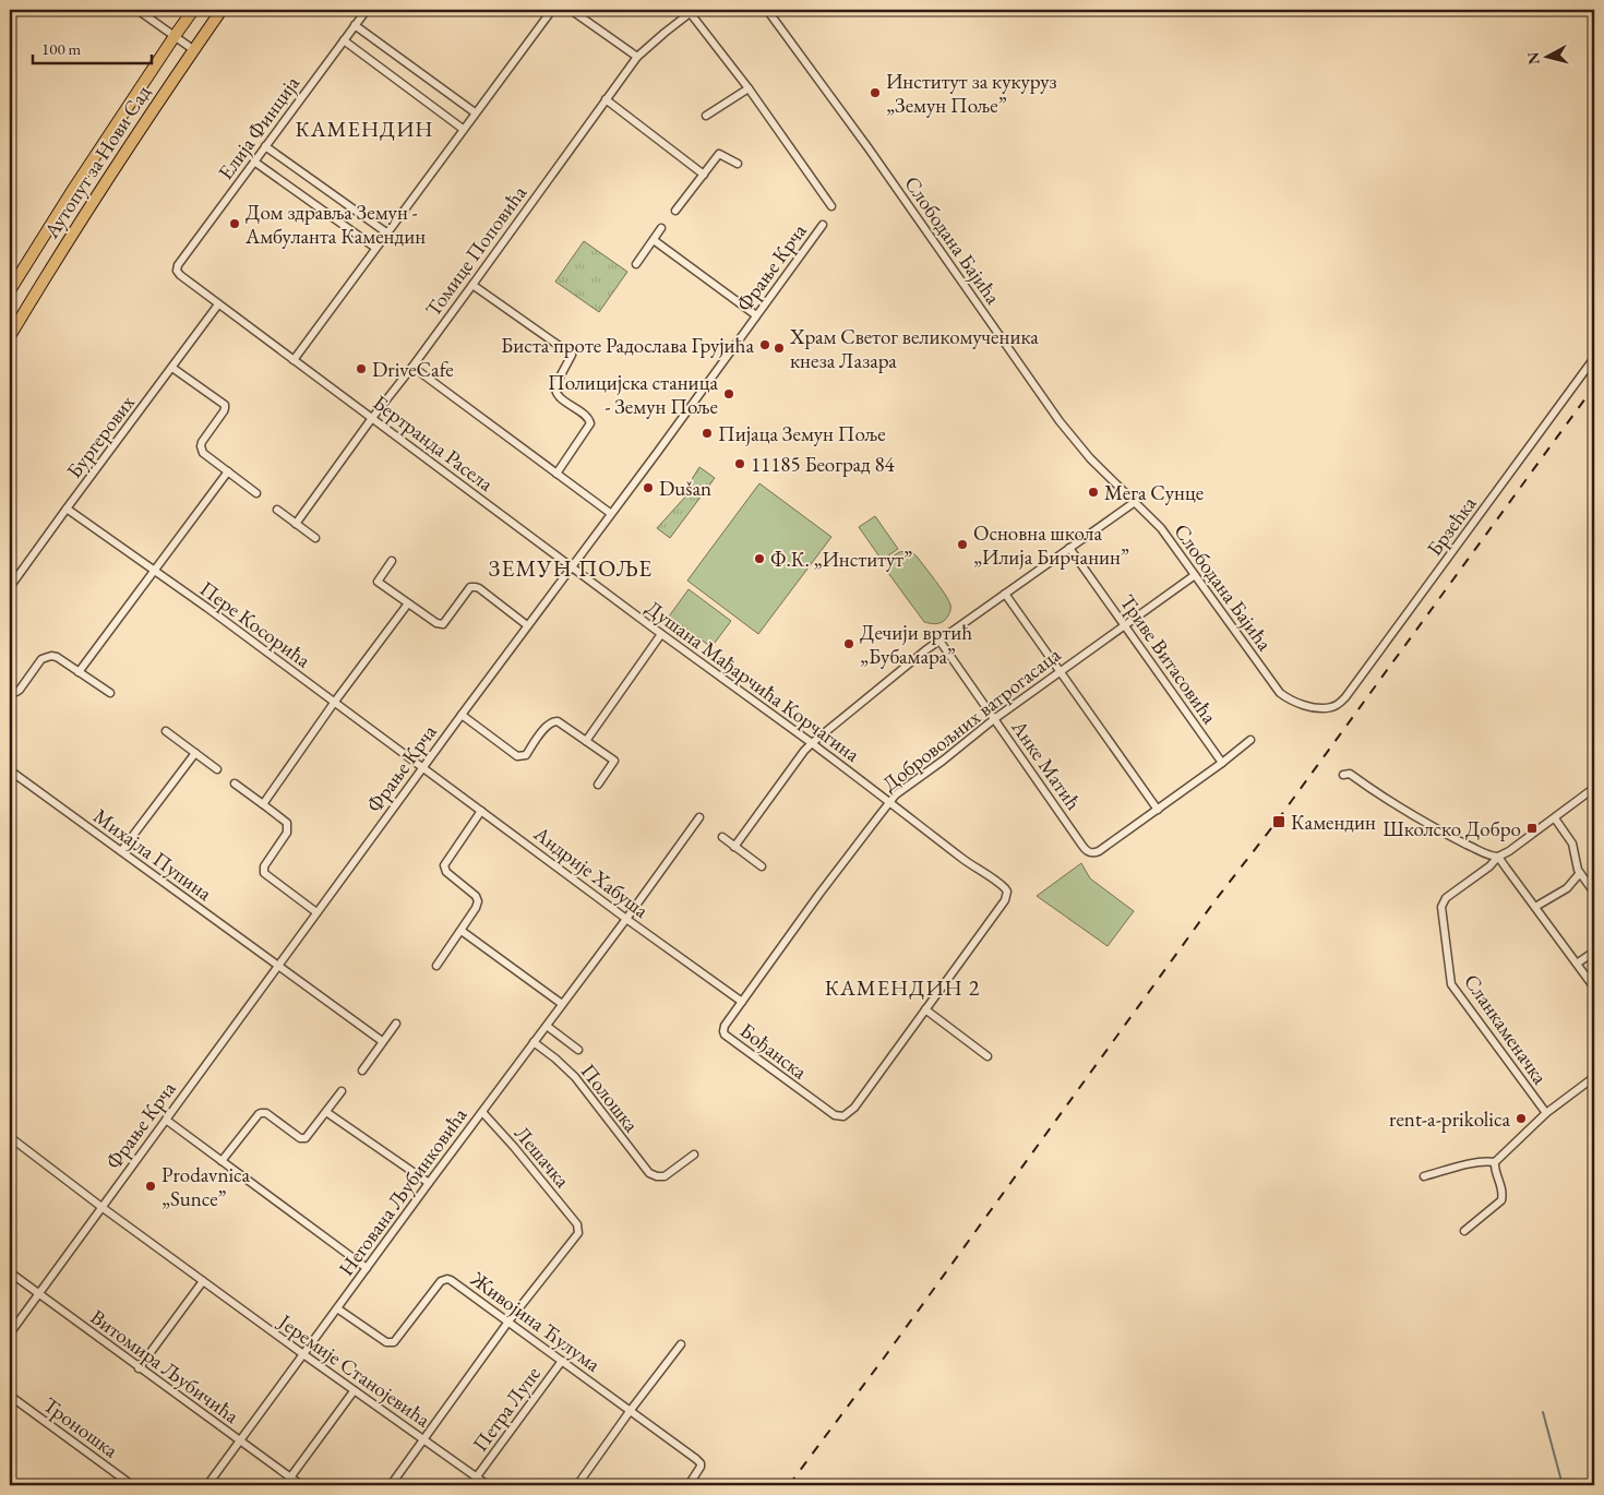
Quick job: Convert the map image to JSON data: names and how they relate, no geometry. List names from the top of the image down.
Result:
{
  "streets": {
    "main road": ["Аутопут за Нови Сад"],
    "street": [
      "Елија Финција",
      "Слободана Бајића",
      "Томице Поповића",
      "Фрање Крча",
      "Бургерових",
      "Бертранда Расела",
      "Брзећка",
      "Пере Косорића",
      "Триве Витасовића",
      "Душана Мађарчића Корчагина",
      "Добровољних ватрогасаца",
      "Анке Матић",
      "Михајла Пупина",
      "Андрије Хабуша",
      "Сланкаменачка",
      "Бођанска",
      "Полошка",
      "Лешачка",
      "Негована Љубинковића",
      "Живојина Ћулума",
      "Витомира Љубичића",
      "Јеремије Станојевића",
      "Петра Лупе",
      "Троношка"
    ]
  },
  "crossings": [
    ["Елија Финција", "Бертранда Расела"],
    ["Слободана Бајића", "Брзећка"],
    ["Слободана Бајића", "Добровољних ватрогасаца"],
    ["Томице Поповића", "Бертранда Расела"],
    ["Фрање Крча", "Бертранда Расела"],
    ["Фрање Крча", "Пере Косорића"],
    ["Фрање Крча", "Душана Мађарчића Корчагина"],
    ["Фрање Крча", "Михајла Пупина"],
    ["Фрање Крча", "Андрије Хабуша"],
    ["Фрање Крча", "Витомира Љубичића"],
    ["Фрање Крча", "Јеремије Станојевића"],
    ["Бургерових", "Бертранда Расела"],
    ["Бургерових", "Пере Косорића"],
    ["Бертранда Расела", "Душана Мађарчића Корчагина"],
    ["Пере Косорића", "Андрије Хабуша"],
    ["Триве Витасовића", "Добровољних ватрогасаца"],
    ["Душана Мађарчића Корчагина", "Добровољних ватрогасаца"],
    ["Душана Мађарчића Корчагина", "Бођанска"],
    ["Добровољних ватрогасаца", "Анке Матић"],
    ["Добровољних ватрогасаца", "Андрије Хабуша"],
    ["Добровољних ватрогасаца", "Бођанска"],
    ["Андрије Хабуша", "Бођанска"],
    ["Андрије Хабуша", "Негована Љубинковића"],
    ["Полошка", "Негована Љубинковића"],
    ["Лешачка", "Негована Љубинковића"],
    ["Лешачка", "Живојина Ћулума"],
    ["Негована Љубинковића", "Живојина Ћулума"],
    ["Негована Љубинковића", "Витомира Љубичића"],
    ["Негована Љубинковића", "Јеремије Станојевића"],
    ["Живојина Ћулума", "Петра Лупе"],
    ["Јеремије Станојевића", "Петра Лупе"]
  ],
  "districts": ["КАМЕНДИН", "ЗЕМУН ПОЉЕ", "КАМЕНДИН 2"],
  "places": {
    "other": [
      "Институт за кукуруз „Земун Поље”",
      "Дом здравља Земун - Амбуланта Камендин",
      "Биста проте Радослава Грујића",
      "Храм Светог великомученика кнеза Лазара",
      "DriveCafe",
      "Полицијска станица - Земун Поље",
      "Пијаца Земун Поље",
      "11185 Београд 84",
      "Dušan",
      "Мега Сунце",
      "Основна школа „Илија Бирчанин”",
      "Ф.К. „Институт”",
      "Дечији вртић „Бубамара”",
      "rent-a-prikolica",
      "Prodavnica „Sunce”"
    ],
    "transit": ["Камендин", "Школско Добро"]
  },
  "scale_bar": "100 m",
  "north": "left"
}
